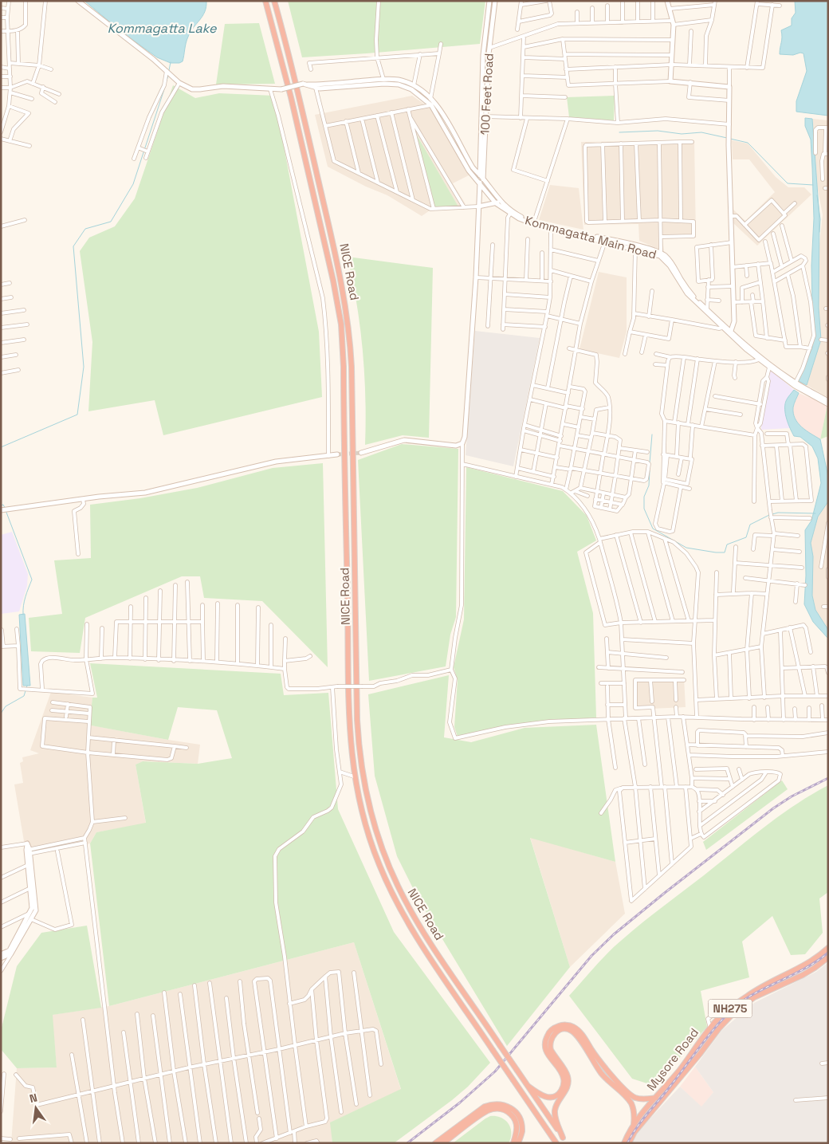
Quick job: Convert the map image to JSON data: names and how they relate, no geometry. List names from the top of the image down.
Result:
{
  "streets": {
    "highway": ["NICE Road", "NH275", "Mysore Road"],
    "main road": ["100 Feet Road", "Kommagatta Main Road"]
  },
  "crossings": [
    ["100 Feet Road", "Kommagatta Main Road"]
  ],
  "water": ["Kommagatta Lake"],
  "north": "top"
}
